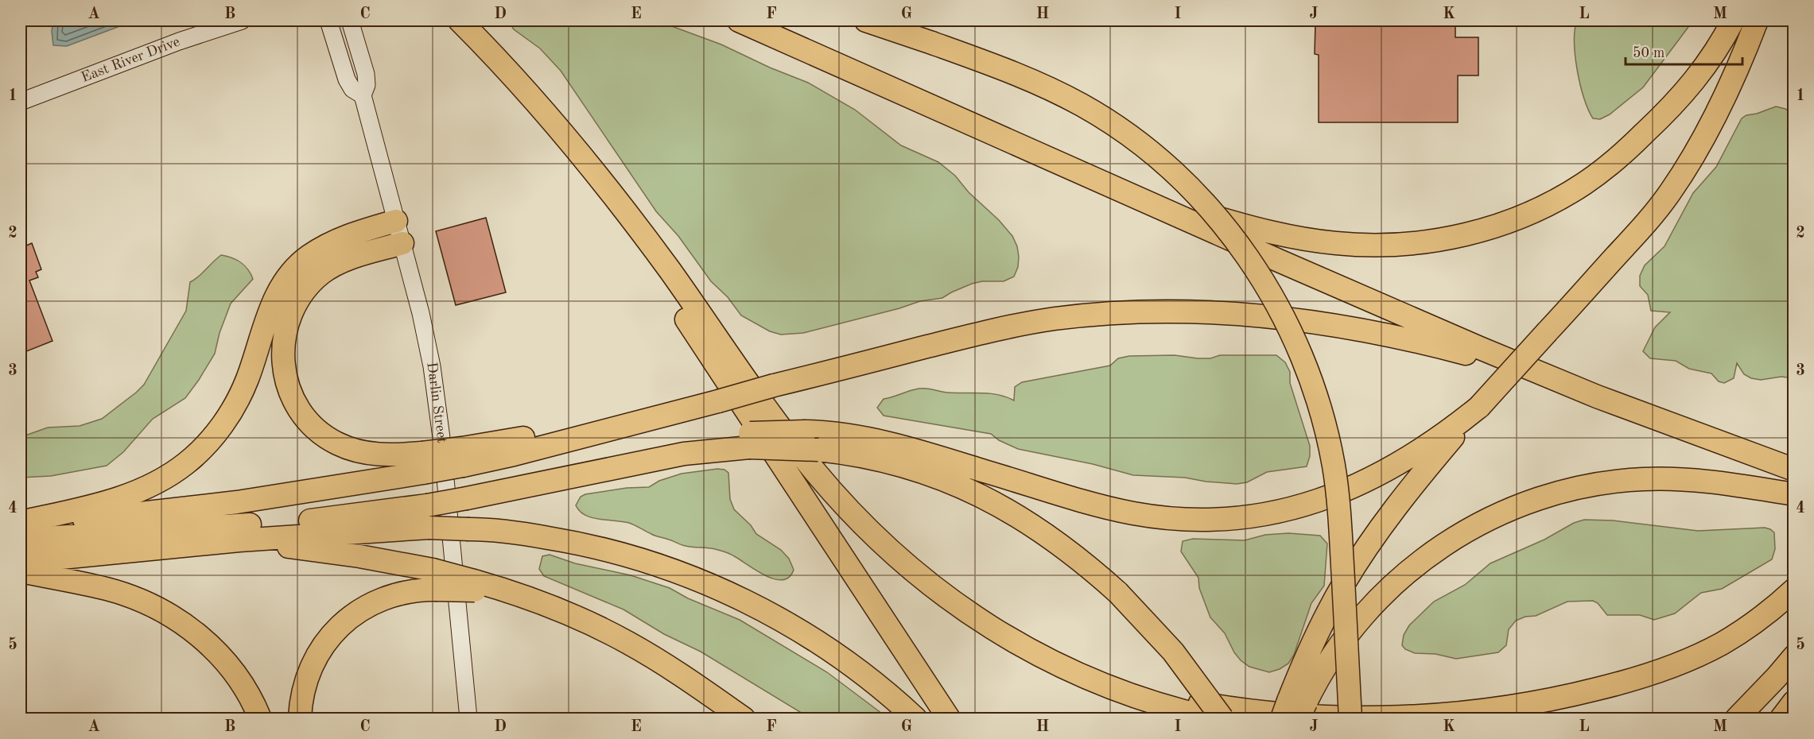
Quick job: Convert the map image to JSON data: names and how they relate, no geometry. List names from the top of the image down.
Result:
{
  "streets": {
    "street": ["East River Drive", "Darlin Street"]
  },
  "scale_bar": "50 m",
  "grid": {
    "columns": [
      "A",
      "B",
      "C",
      "D",
      "E",
      "F",
      "G",
      "H",
      "I",
      "J",
      "K",
      "L",
      "M"
    ],
    "rows": [
      "1",
      "2",
      "3",
      "4",
      "5"
    ]
  }
}
